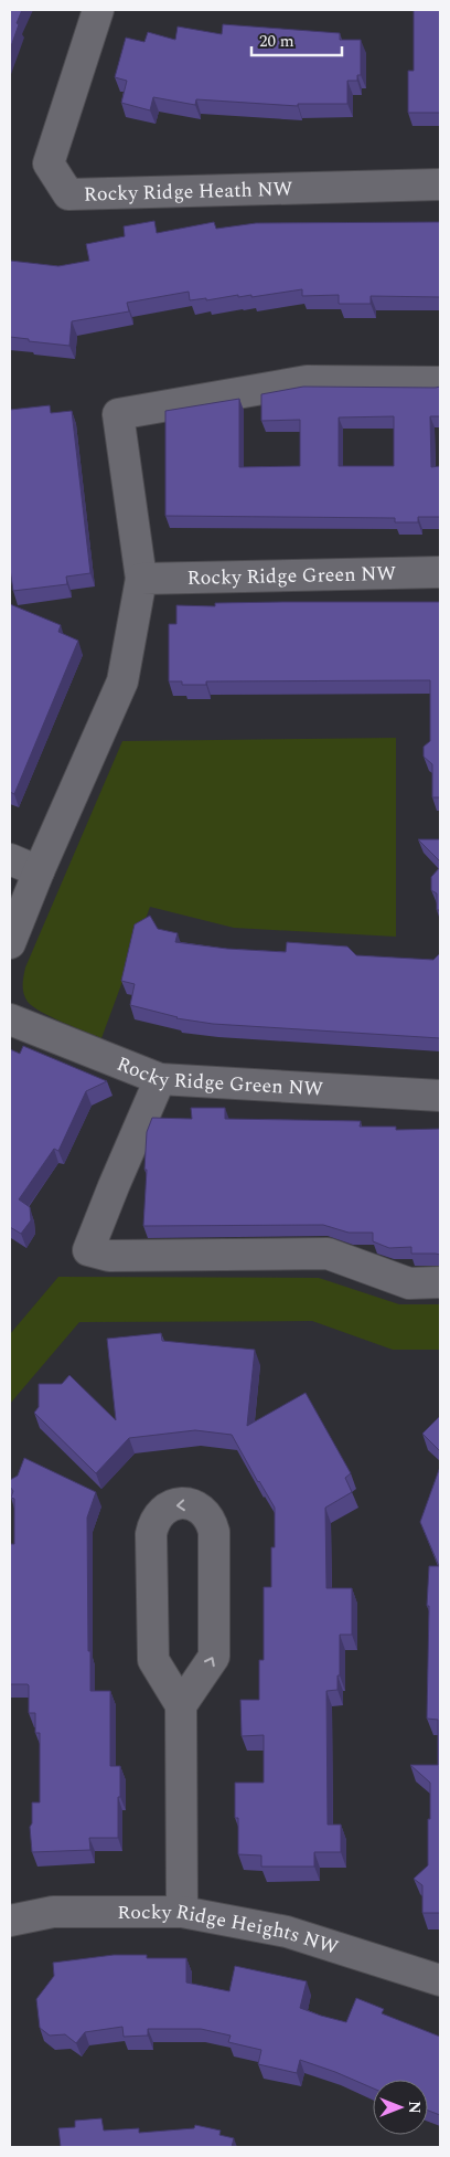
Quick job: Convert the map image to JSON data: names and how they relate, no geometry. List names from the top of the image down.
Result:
{
  "streets": {
    "street": ["Rocky Ridge Heath NW", "Rocky Ridge Green NW", "Rocky Ridge Heights NW"]
  },
  "scale_bar": "20 m",
  "north": "right"
}
